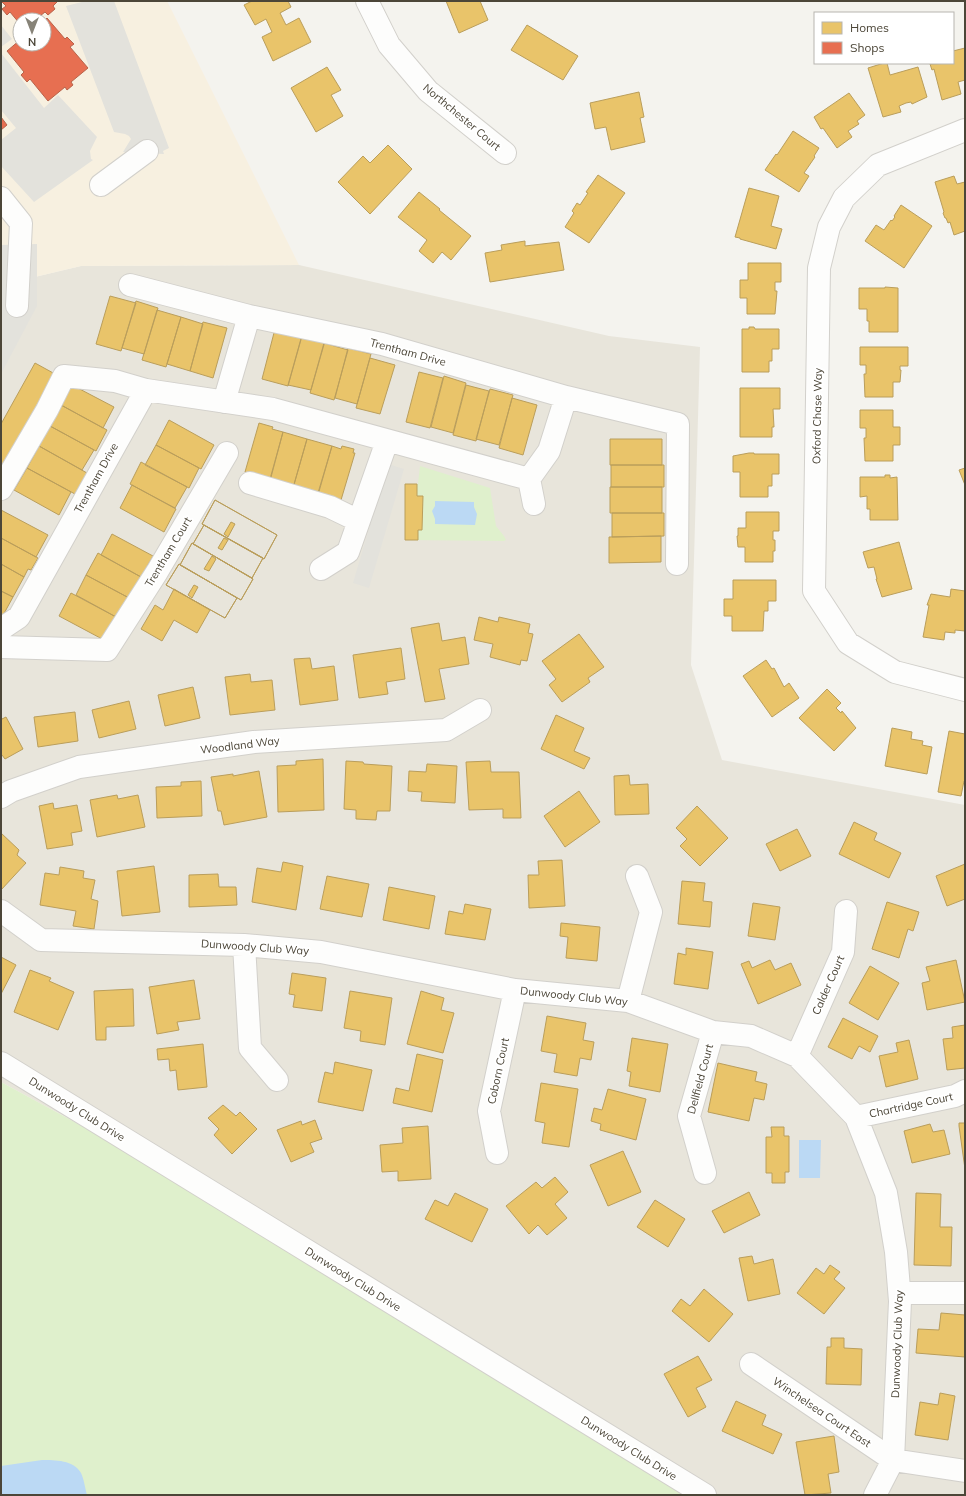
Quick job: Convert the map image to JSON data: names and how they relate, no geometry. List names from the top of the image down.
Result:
{
  "streets": {
    "street": [
      "Northchester Court",
      "Trentham Drive",
      "Oxford Chase Way",
      "Trentham Court",
      "Woodland Way",
      "Dunwoody Club Way",
      "Calder Court",
      "Coborn Court",
      "Dellfield Court",
      "Chartridge Court",
      "Dunwoody Club Drive",
      "Winchelsea Court East"
    ]
  },
  "crossings": [
    ["Dunwoody Club Way", "Calder Court"],
    ["Dunwoody Club Way", "Coborn Court"],
    ["Dunwoody Club Way", "Dellfield Court"],
    ["Dunwoody Club Way", "Chartridge Court"],
    ["Dunwoody Club Way", "Winchelsea Court East"]
  ],
  "legend": ["Homes", "Shops"],
  "north": "bottom"
}
